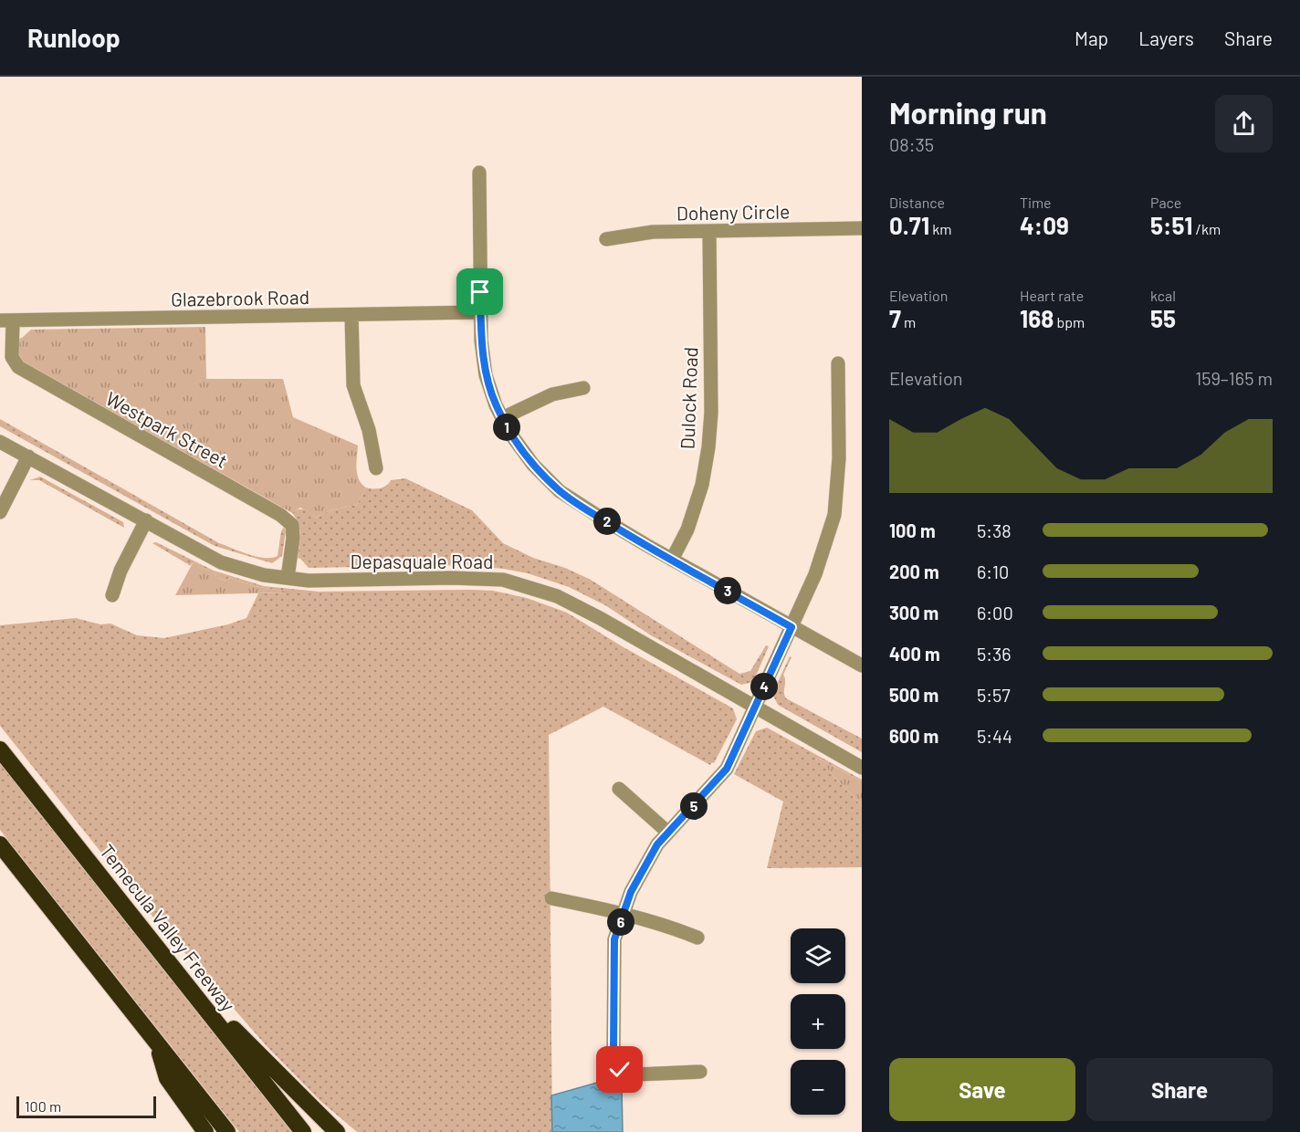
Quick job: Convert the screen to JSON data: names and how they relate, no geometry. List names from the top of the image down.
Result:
{
  "streets": {
    "highway": ["Temecula Valley Freeway"],
    "street": [
      "Doheny Circle",
      "Glazebrook Road",
      "Dulock Road",
      "Westpark Street",
      "Depasquale Road"
    ]
  },
  "crossings": [
    ["Doheny Circle", "Dulock Road"],
    ["Glazebrook Road", "Westpark Street"],
    ["Westpark Street", "Depasquale Road"]
  ],
  "scale_bar": "100 m",
  "page": {
    "header": "Runloop",
    "nav": ["Map", "Layers", "Share"],
    "heading": ["Morning run", "08:35"],
    "stats": [
      ["Distance", "0.71 km"],
      ["Time", "4:09"],
      ["Pace", "5:51 /km"],
      ["Elevation", "7 m"],
      ["Heart rate", "168 bpm"],
      ["kcal", "55"]
    ],
    "chart": ["Elevation", "159–165 m"],
    "pins": [
      "1",
      "2",
      "3",
      "4",
      "5",
      "6"
    ],
    "list": [
      {
        "name": "100 m",
        "note": "5:38"
      },
      {
        "name": "200 m",
        "note": "6:10"
      },
      {
        "name": "300 m",
        "note": "6:00"
      },
      {
        "name": "400 m",
        "note": "5:36"
      },
      {
        "name": "500 m",
        "note": "5:57"
      },
      {
        "name": "600 m",
        "note": "5:44"
      }
    ],
    "map_buttons": ["+", "−"],
    "buttons": ["Save", "Share"],
    "scale": "100 m"
  }
}
